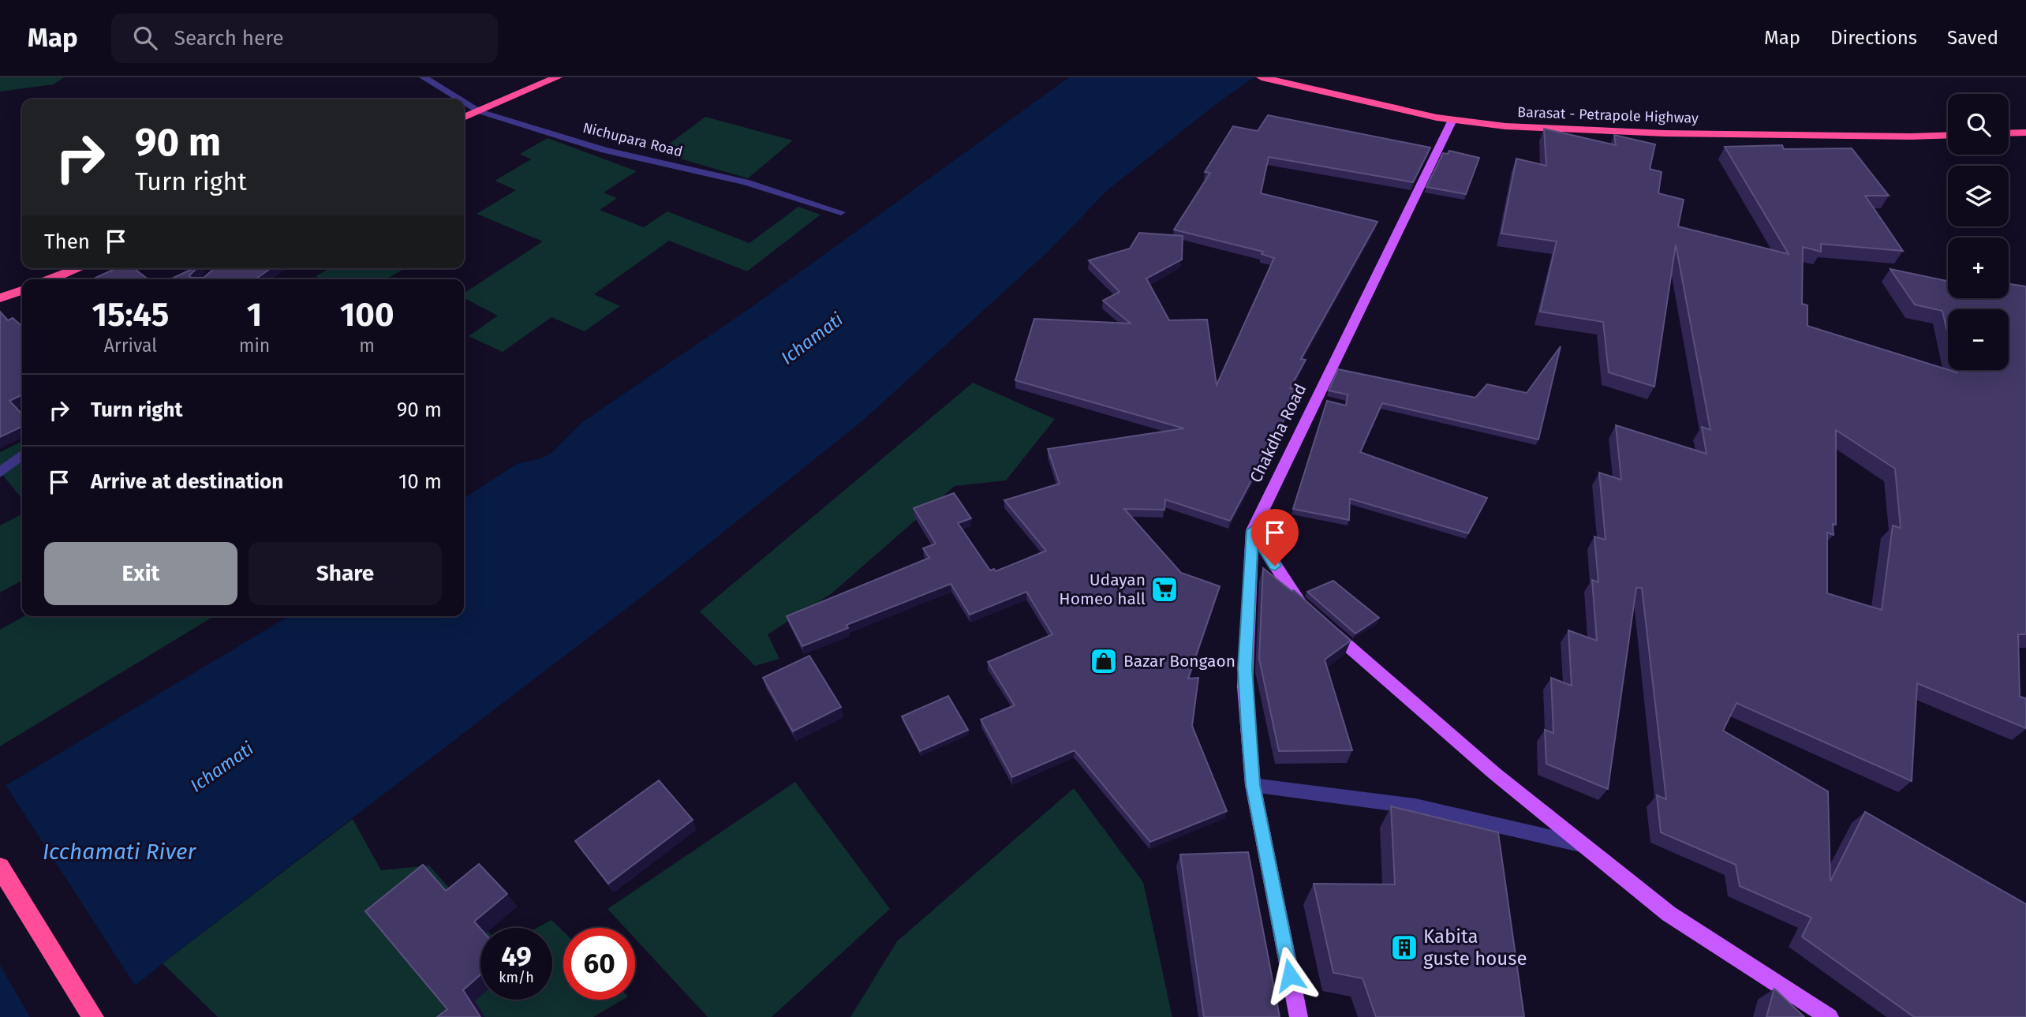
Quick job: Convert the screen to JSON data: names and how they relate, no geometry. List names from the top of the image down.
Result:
{
  "streets": {
    "highway": ["Barasat - Petrapole Highway"],
    "main road": ["Chakdha Road"],
    "street": ["Nichupara Road"]
  },
  "crossings": [
    ["Barasat - Petrapole Highway", "Chakdha Road"]
  ],
  "water": ["Ichamati", "Icchamati River"],
  "places": {
    "supermarket": ["Udayan Homeo hall"],
    "shop": ["Bazar Bongaon"],
    "building": ["Kabita guste house"]
  },
  "page": {
    "header": "Map",
    "search": "Search here",
    "nav": ["Map", "Directions", "Saved"],
    "map_buttons": ["+", "−"],
    "turn": ["90 m", "Turn right"],
    "then": "Then",
    "eta": [
      "15:45",
      "Arrival",
      "1",
      "min",
      "100",
      "m"
    ],
    "list": [
      {
        "name": "Turn right",
        "value": "90 m"
      },
      {
        "name": "Arrive at destination",
        "value": "10 m"
      }
    ],
    "buttons": ["Exit", "Share"],
    "speed": "49 km/h",
    "limit": "60"
  }
}
